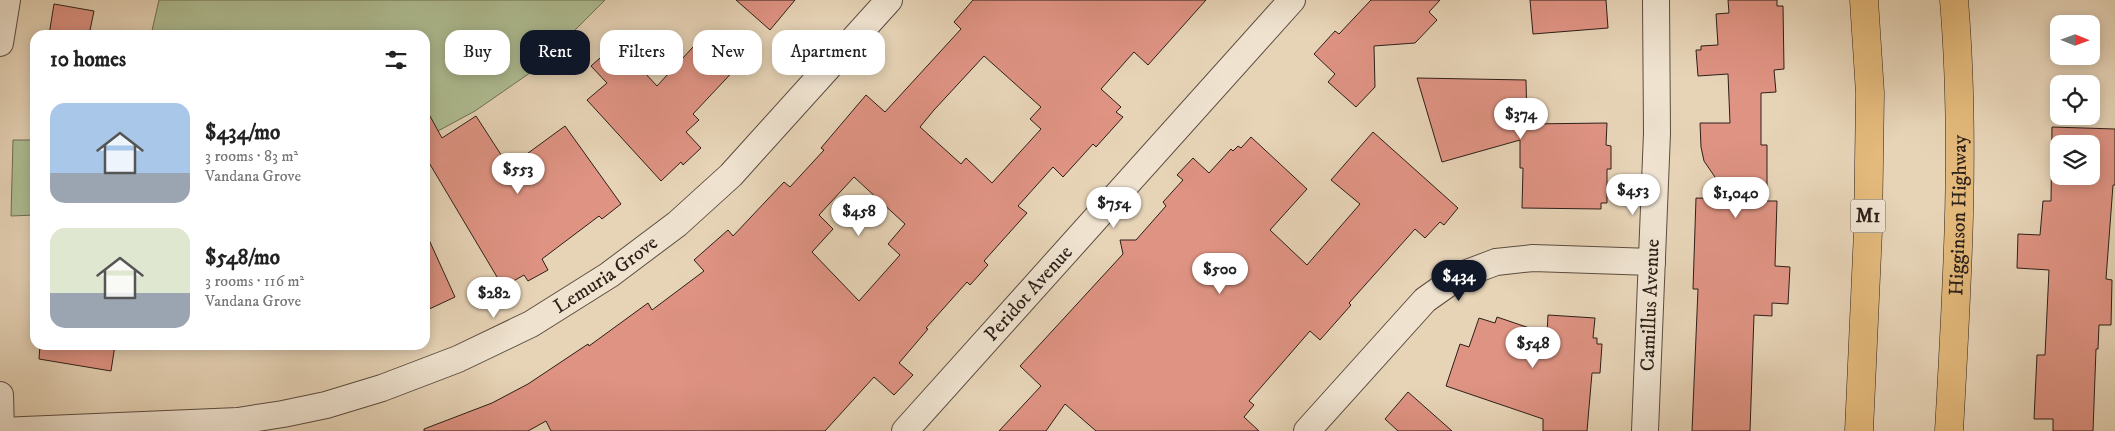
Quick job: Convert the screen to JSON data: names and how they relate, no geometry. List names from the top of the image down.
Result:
{
  "streets": {
    "highway": ["M1", "Higginson Highway"],
    "street": ["Lemuria Grove", "Peridot Avenue", "Camillus Avenue"]
  },
  "north": "right",
  "page": {
    "chip": [
      "Buy",
      "Rent",
      "Filters",
      "New",
      "Apartment"
    ],
    "heading": "10 homes",
    "list": [
      {
        "name": "$434/mo",
        "note": "3 rooms · 83 m² · Vandana Grove"
      },
      {
        "name": "$548/mo",
        "note": "3 rooms · 116 m² · Vandana Grove"
      }
    ],
    "price": [
      "$374",
      "$553",
      "$453",
      "$1,040",
      "$754",
      "$458",
      "$500",
      "$434",
      "$282",
      "$548"
    ]
  }
}
